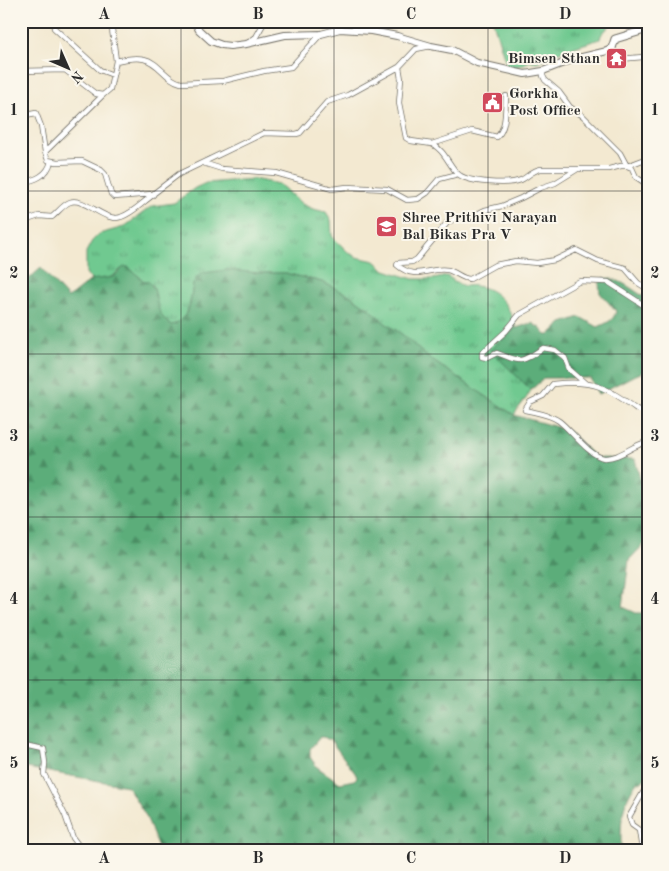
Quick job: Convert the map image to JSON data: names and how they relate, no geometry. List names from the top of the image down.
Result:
{
  "places": {
    "temple": ["Bimsen Sthan"],
    "public building": ["Gorkha Post Office"],
    "school or university": ["Shree Prithivi Narayan Bal Bikas Pra V"]
  },
  "north": "bottom right",
  "grid": {
    "columns": [
      "A",
      "B",
      "C",
      "D"
    ],
    "rows": [
      "1",
      "2",
      "3",
      "4",
      "5"
    ]
  }
}
